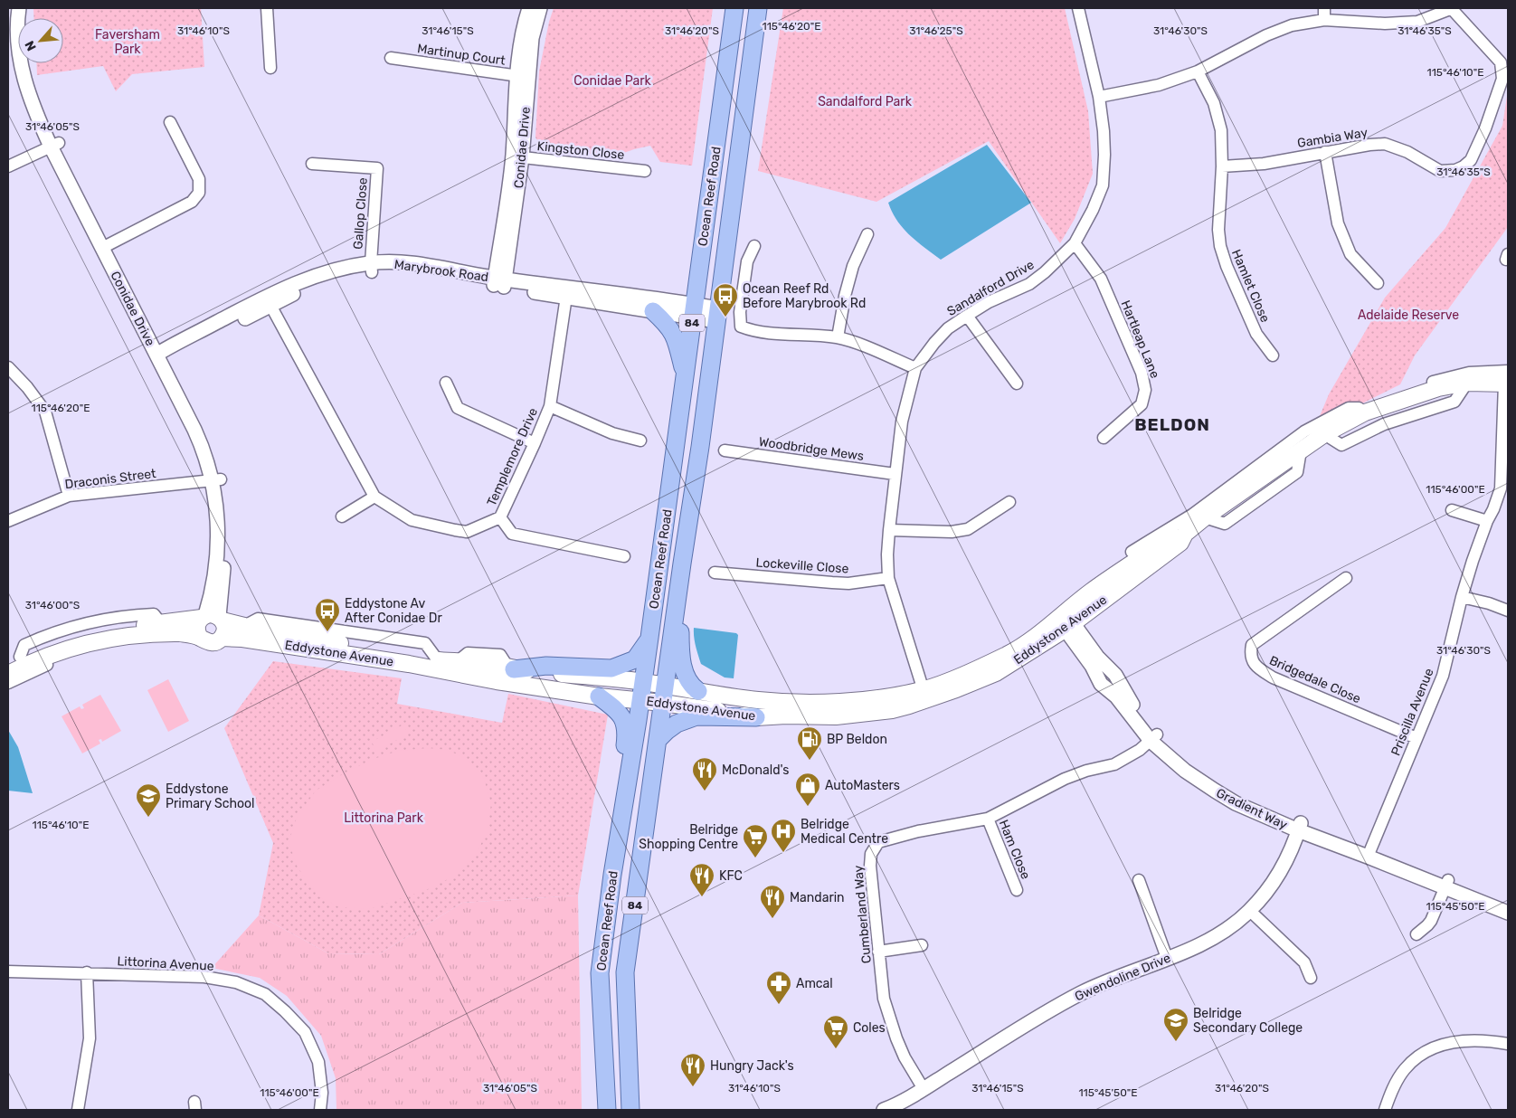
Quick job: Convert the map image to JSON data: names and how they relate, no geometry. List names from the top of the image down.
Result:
{
  "streets": {
    "main road": ["Ocean Reef Road", "84", "Eddystone Avenue"],
    "street": [
      "Martinup Court",
      "Gambia Way",
      "Conidae Drive",
      "Kingston Close",
      "Gallop Close",
      "Marybrook Road",
      "Hamlet Close",
      "Sandalford Drive",
      "Hartleap Lane",
      "Woodbridge Mews",
      "Templemore Drive",
      "Draconis Street",
      "Lockeville Close",
      "Bridgedale Close",
      "Priscilla Avenue",
      "Gradient Way",
      "Ham Close",
      "Cumberland Way",
      "Littorina Avenue",
      "Gwendoline Drive"
    ]
  },
  "crossings": [
    ["Martinup Court", "Conidae Drive"],
    ["Gambia Way", "Hamlet Close"],
    ["Conidae Drive", "Kingston Close"],
    ["Conidae Drive", "Marybrook Road"],
    ["Conidae Drive", "Draconis Street"],
    ["Conidae Drive", "Eddystone Avenue"],
    ["Ocean Reef Road", "Marybrook Road"],
    ["Ocean Reef Road", "Eddystone Avenue"],
    ["Gallop Close", "Marybrook Road"],
    ["Marybrook Road", "Templemore Drive"],
    ["Sandalford Drive", "Hartleap Lane"],
    ["Sandalford Drive", "Woodbridge Mews"],
    ["Sandalford Drive", "Lockeville Close"],
    ["Sandalford Drive", "Eddystone Avenue"],
    ["Eddystone Avenue", "Priscilla Avenue"],
    ["Eddystone Avenue", "Gradient Way"],
    ["Bridgedale Close", "Priscilla Avenue"],
    ["Priscilla Avenue", "Gradient Way"],
    ["Gradient Way", "Cumberland Way"],
    ["Gradient Way", "Gwendoline Drive"],
    ["Ham Close", "Cumberland Way"],
    ["Cumberland Way", "Gwendoline Drive"]
  ],
  "districts": ["BELDON"],
  "parks": [
    "Faversham Park",
    "Conidae Park",
    "Sandalford Park",
    "Adelaide Reserve",
    "Littorina Park"
  ],
  "places": {
    "bus stop": ["Ocean Reef Rd Before Marybrook Rd", "Eddystone Av After Conidae Dr"],
    "fuel station": ["BP Beldon"],
    "restaurant": [
      "McDonald's",
      "KFC",
      "Mandarin",
      "Hungry Jack's"
    ],
    "shop": ["AutoMasters"],
    "school or university": ["Eddystone Primary School", "Belridge Secondary College"],
    "hospital": ["Belridge Medical Centre"],
    "supermarket": ["Belridge Shopping Centre", "Coles"],
    "pharmacy": ["Amcal"]
  },
  "north": "bottom left",
  "coordinates": [
    "115°46'20\"E",
    "31°46'10\"S",
    "31°46'15\"S",
    "31°46'20\"S",
    "31°46'25\"S",
    "31°46'30\"S",
    "31°46'35\"S",
    "115°46'10\"E",
    "31°46'05\"S",
    "115°46'00\"E",
    "31°46'00\"S",
    "115°45'50\"E"
  ]
}
